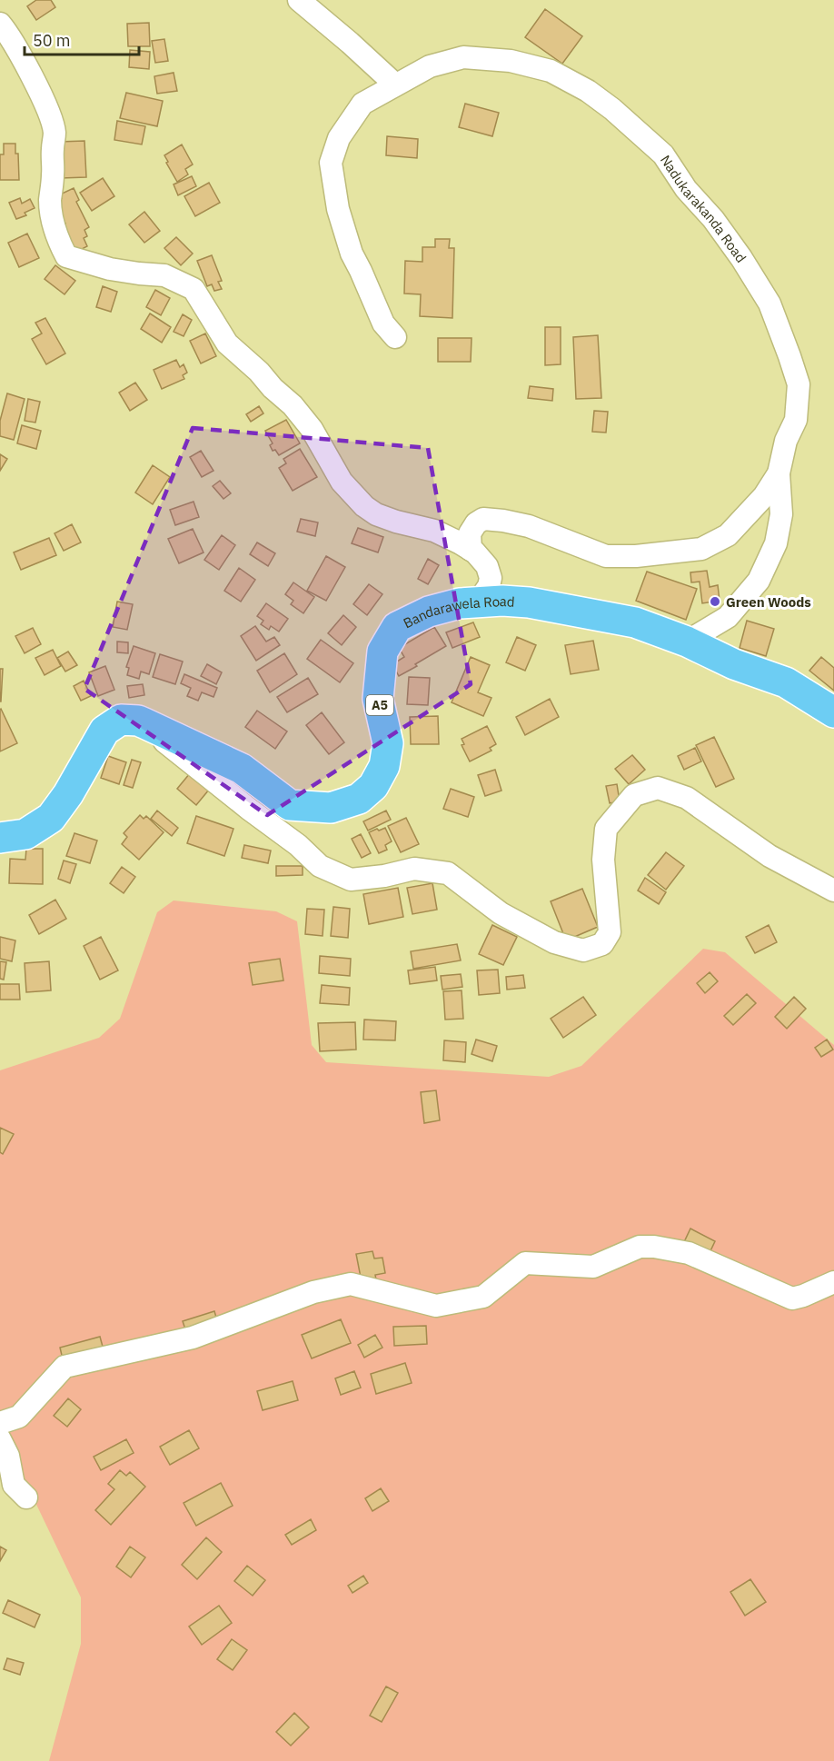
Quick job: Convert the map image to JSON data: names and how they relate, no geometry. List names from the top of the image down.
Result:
{
  "streets": {
    "highway": ["Bandarawela Road", "A5"],
    "lane": ["Nadukarakanda Road"]
  },
  "places": ["Green Woods"],
  "scale_bar": "50 m"
}
